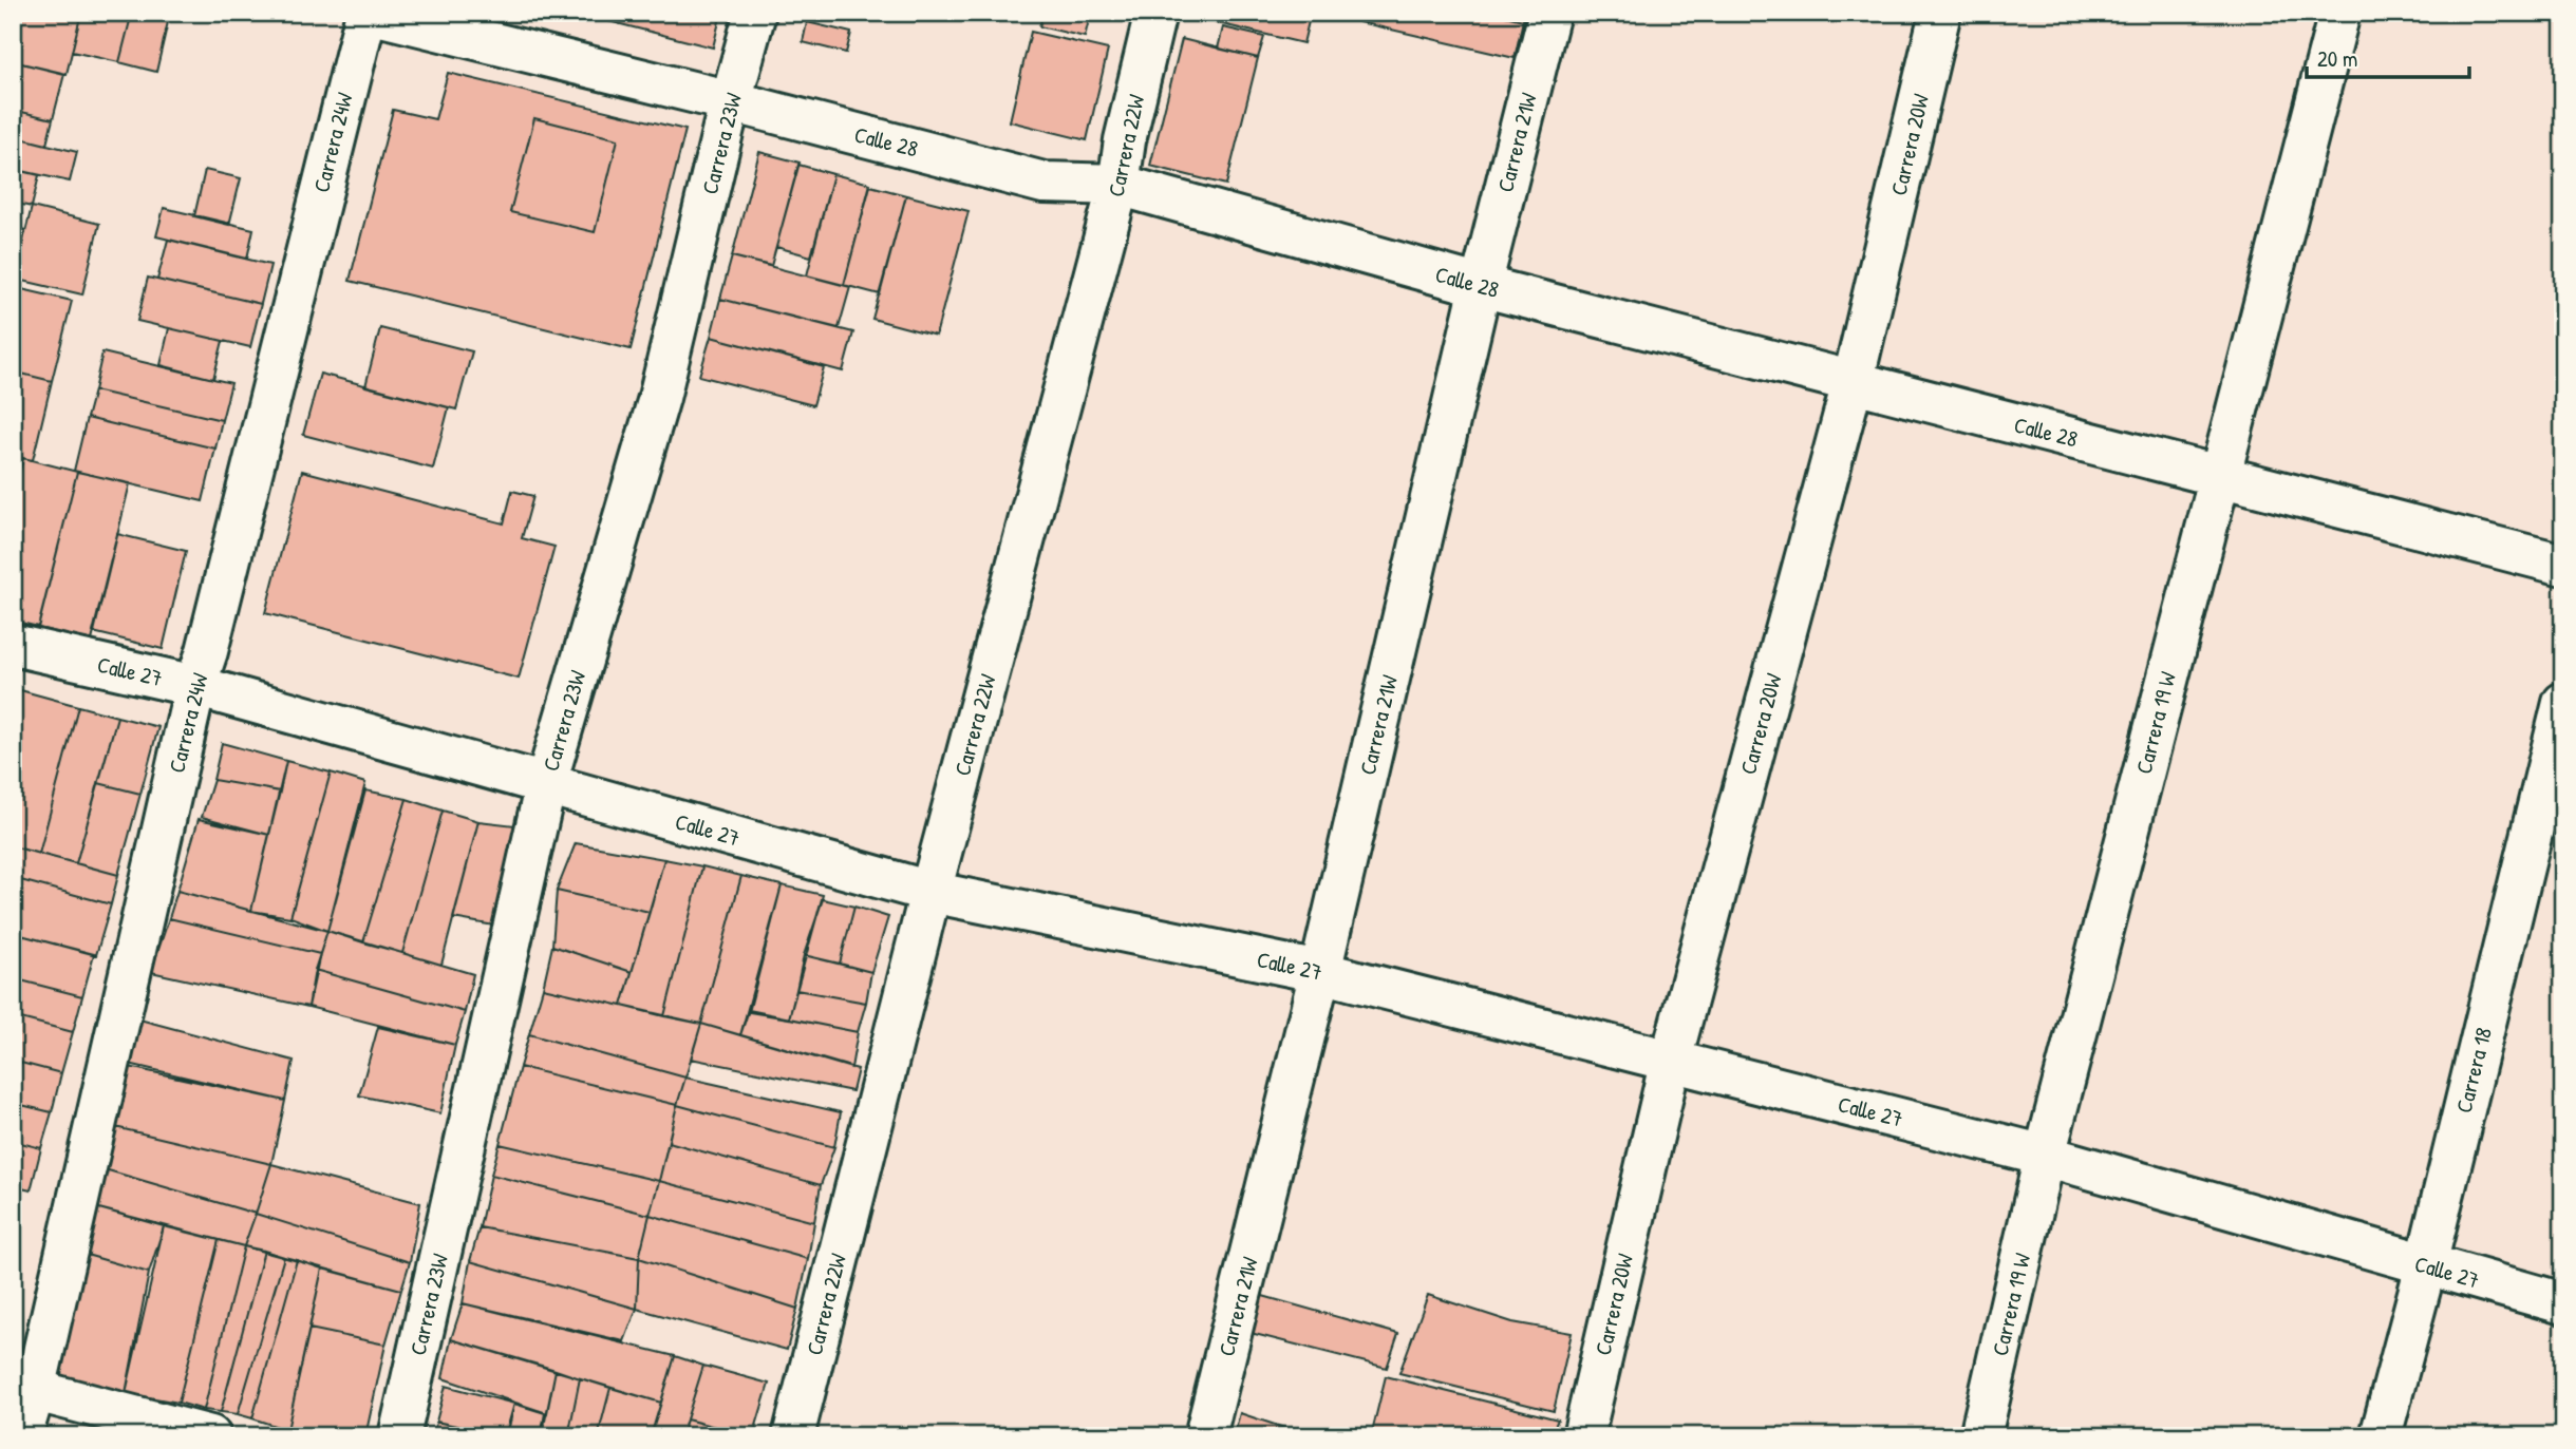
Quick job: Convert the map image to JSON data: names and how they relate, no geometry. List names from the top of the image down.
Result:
{
  "streets": {
    "street": [
      "Calle 28",
      "Carrera 24W",
      "Carrera 21W",
      "Carrera 23W",
      "Carrera 20W",
      "Carrera 22W",
      "Calle 27",
      "Carrera 19 W",
      "Carrera 18"
    ]
  },
  "crossings": [
    ["Calle 28", "Carrera 24W"],
    ["Calle 28", "Carrera 21W"],
    ["Calle 28", "Carrera 23W"],
    ["Calle 28", "Carrera 20W"],
    ["Calle 28", "Carrera 22W"],
    ["Calle 28", "Carrera 19 W"],
    ["Carrera 24W", "Calle 27"],
    ["Carrera 21W", "Calle 27"],
    ["Carrera 23W", "Calle 27"],
    ["Carrera 20W", "Calle 27"],
    ["Carrera 22W", "Calle 27"],
    ["Calle 27", "Carrera 19 W"],
    ["Calle 27", "Carrera 18"]
  ],
  "scale_bar": "20 m"
}
